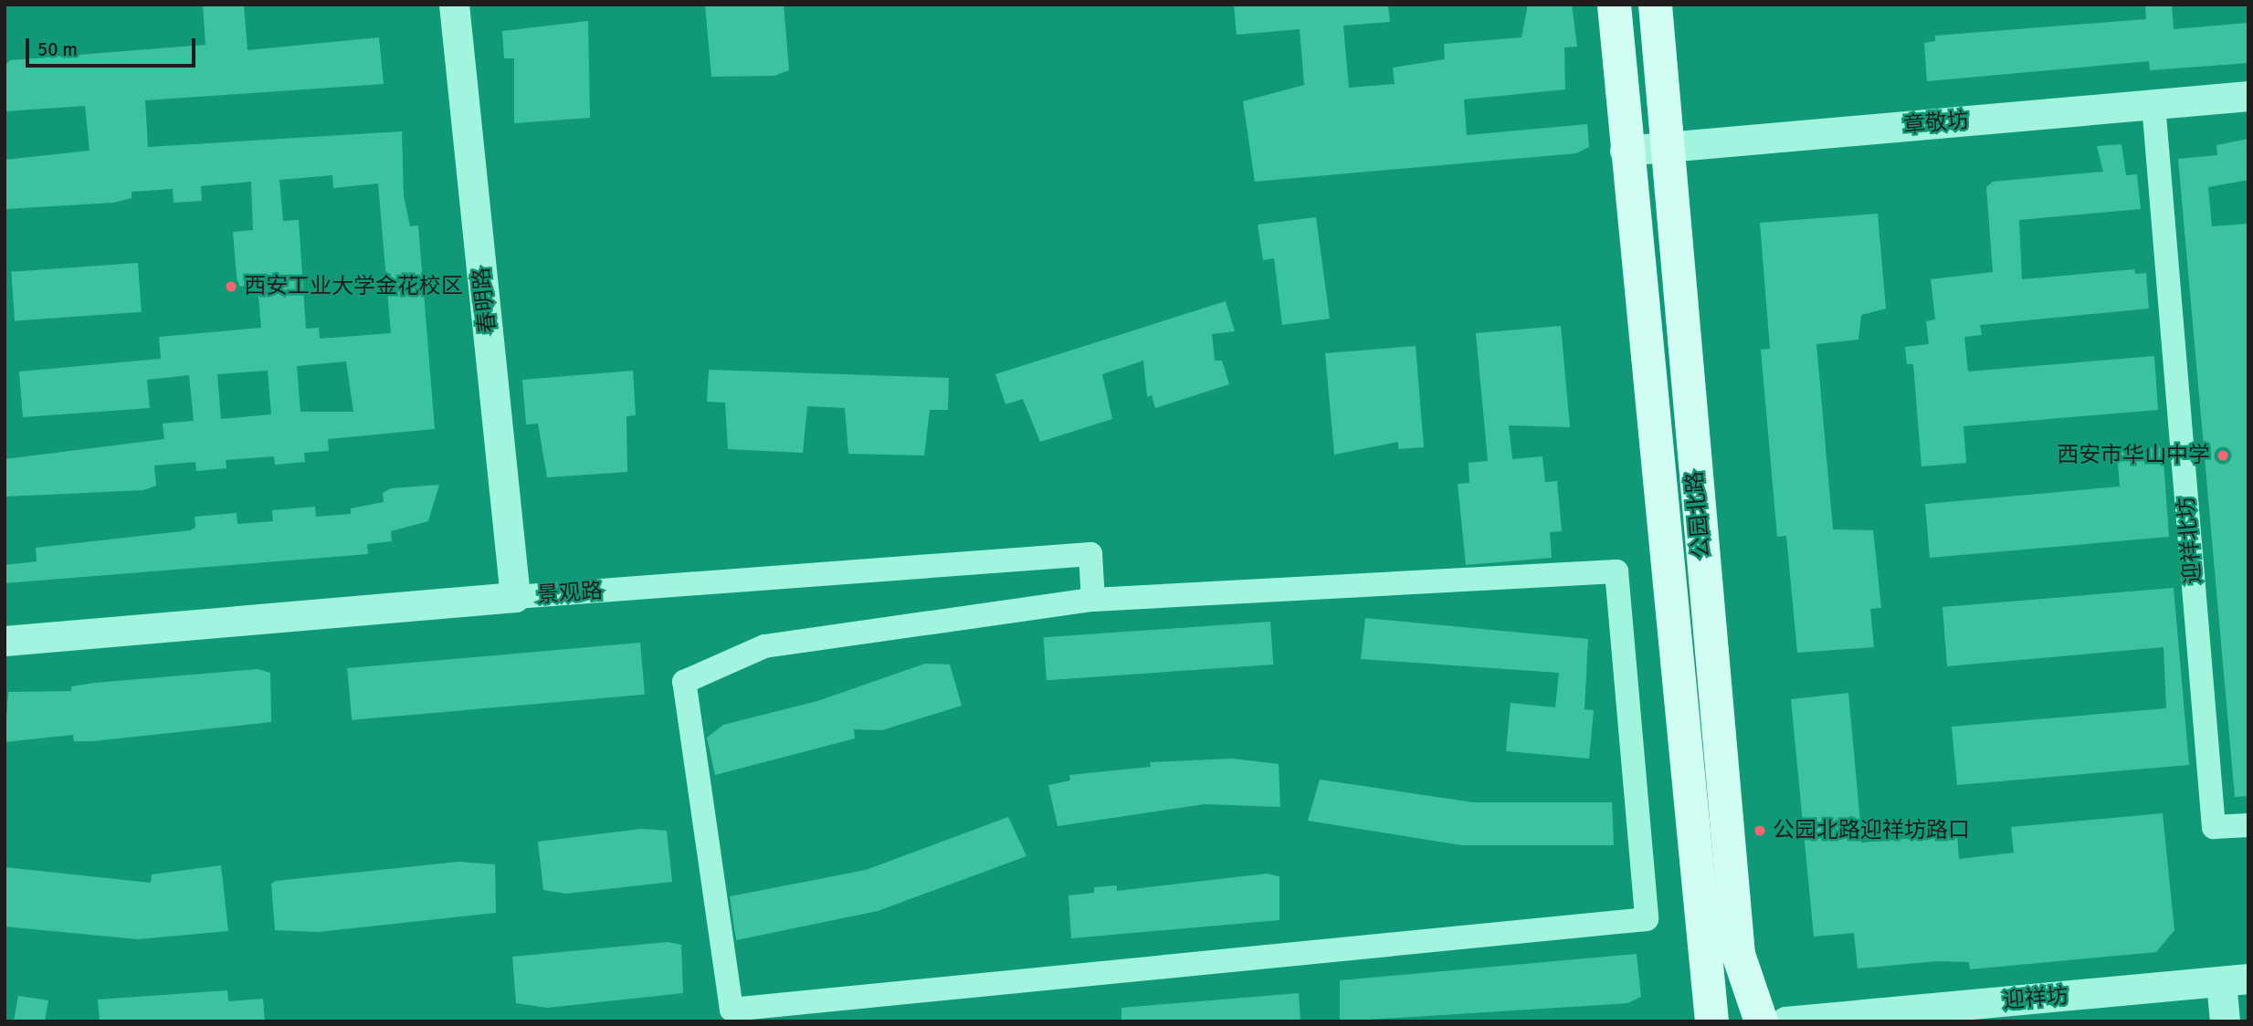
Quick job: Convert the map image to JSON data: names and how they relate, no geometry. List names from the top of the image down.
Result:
{
  "streets": {
    "main road": ["公园北路"],
    "street": [
      "章敬坊",
      "春明路",
      "迎祥北坊",
      "景观路",
      "迎祥坊"
    ]
  },
  "crossings": [
    ["章敬坊", "公园北路"],
    ["章敬坊", "迎祥北坊"],
    ["春明路", "景观路"]
  ],
  "places": ["西安工业大学金花校区", "西安市华山中学", "公园北路迎祥坊路口"],
  "scale_bar": "50 m"
}
